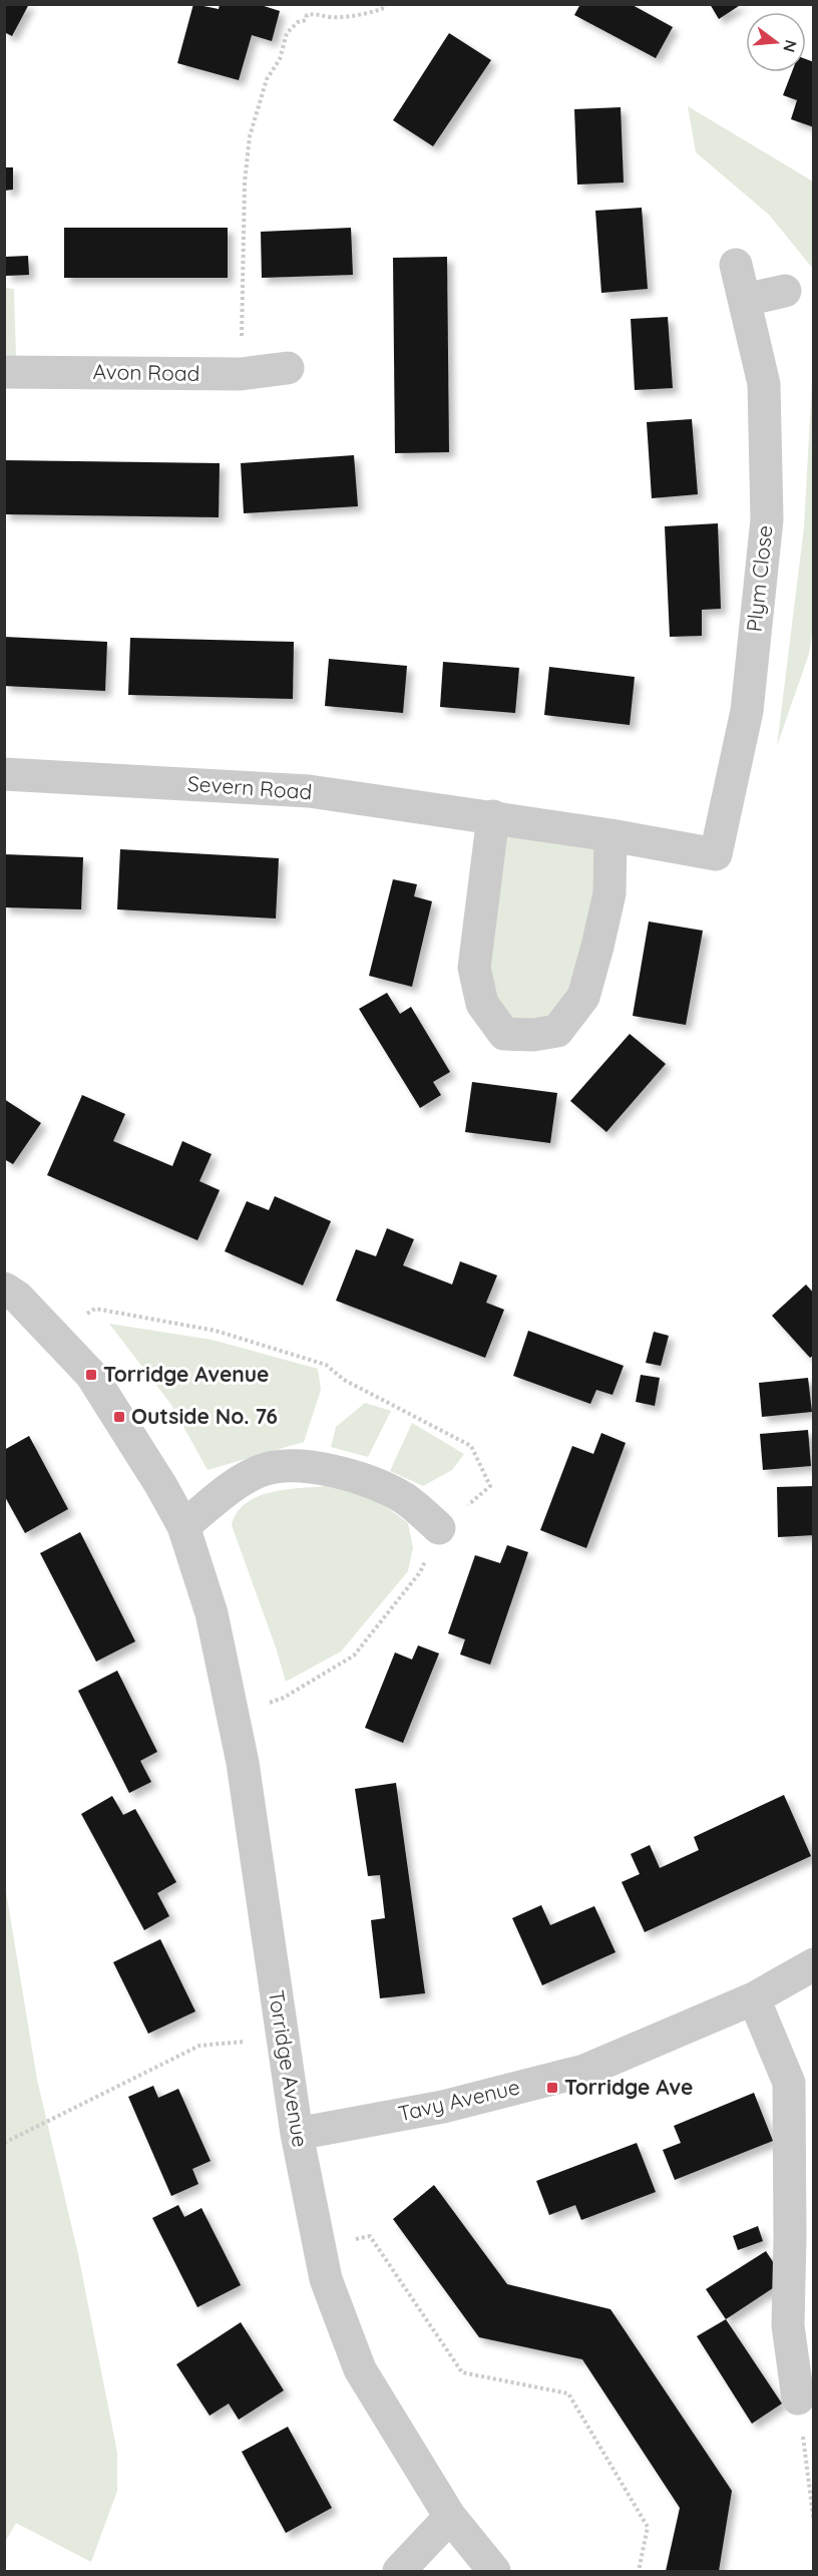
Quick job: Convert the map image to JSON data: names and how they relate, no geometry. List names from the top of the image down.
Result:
{
  "streets": {
    "street": [
      "Avon Road",
      "Plym Close",
      "Severn Road",
      "Torridge Avenue",
      "Tavy Avenue"
    ]
  },
  "crossings": [
    ["Plym Close", "Severn Road"],
    ["Torridge Avenue", "Tavy Avenue"]
  ],
  "places": {
    "transit": ["Torridge Avenue", "Outside No. 76", "Torridge Ave"]
  },
  "north": "right"
}
